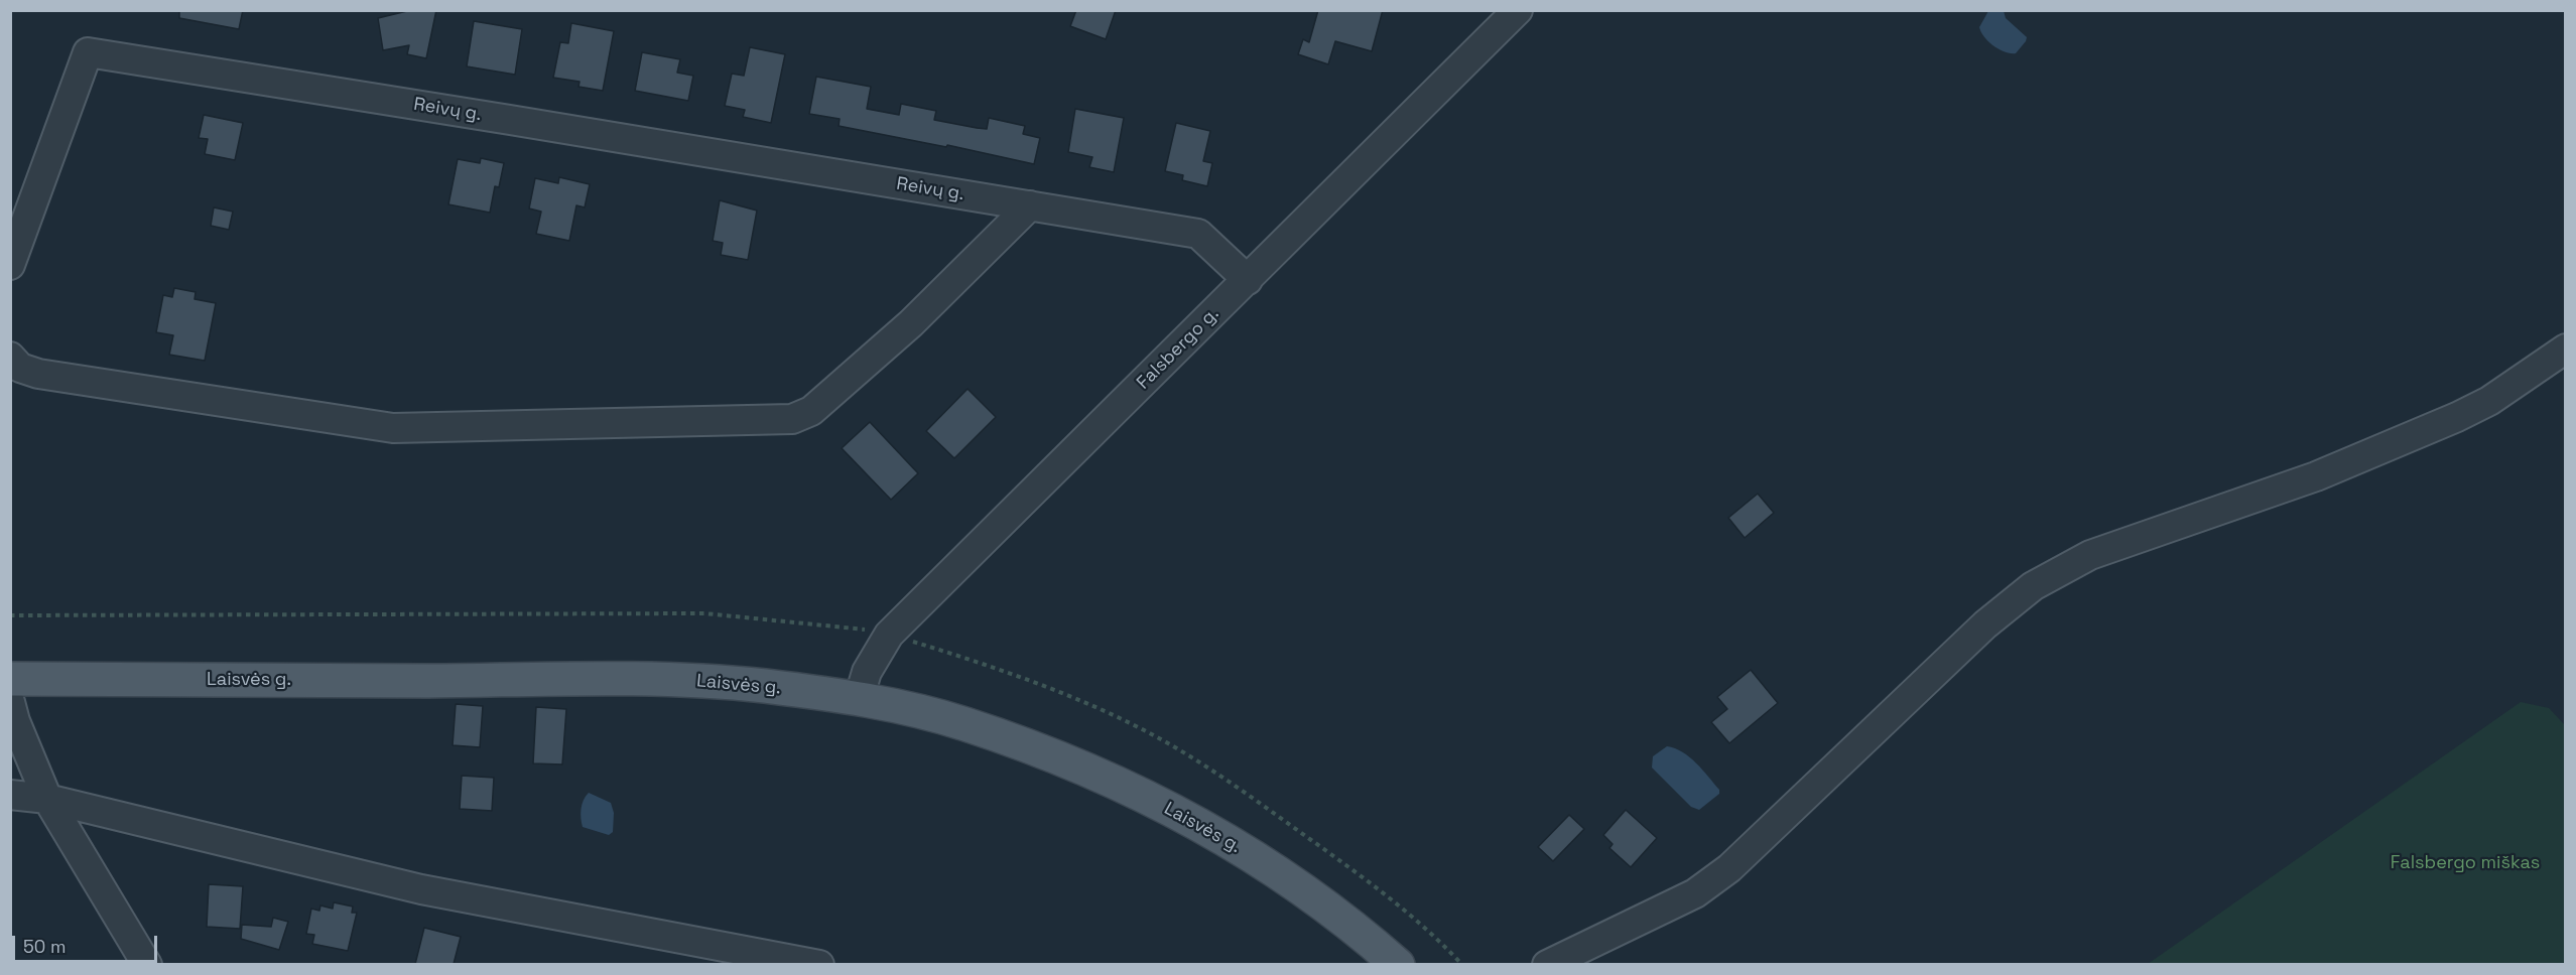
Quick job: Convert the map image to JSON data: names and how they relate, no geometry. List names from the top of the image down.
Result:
{
  "streets": {
    "main road": ["Laisvės g."],
    "street": ["Reivų g.", "Falsbergo g."]
  },
  "crossings": [
    ["Reivų g.", "Falsbergo g."],
    ["Falsbergo g.", "Laisvės g."]
  ],
  "parks": ["Falsbergo miškas"],
  "scale_bar": "50 m"
}
